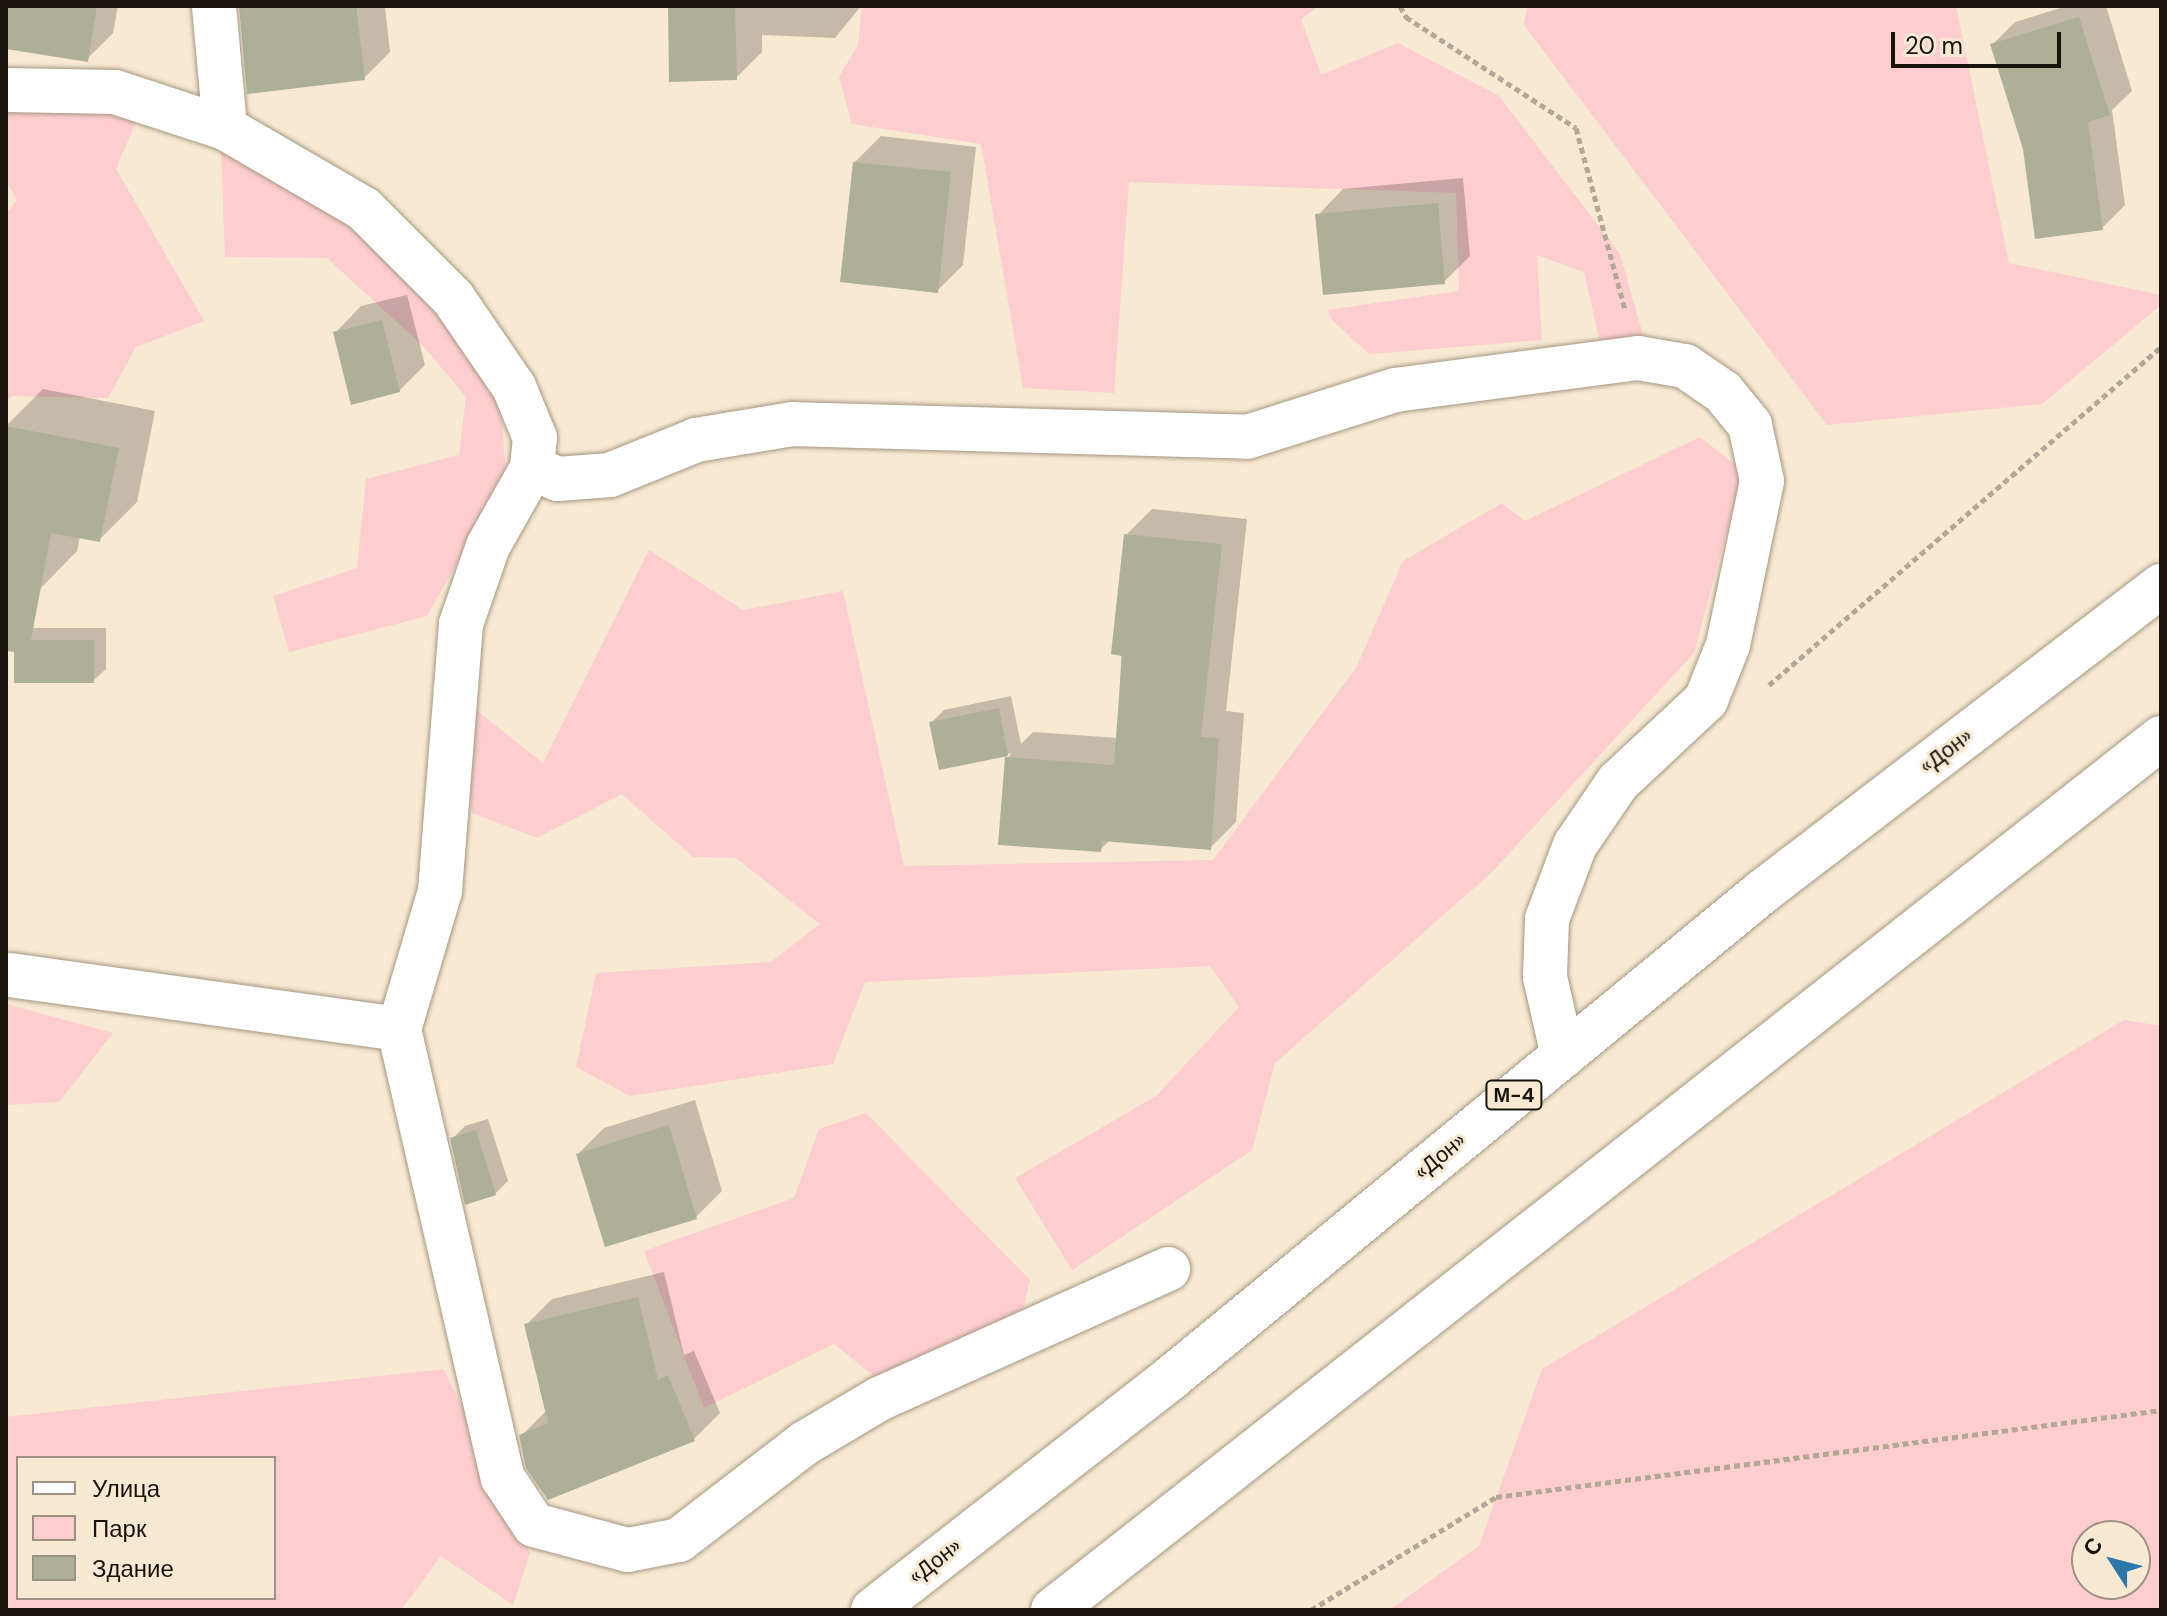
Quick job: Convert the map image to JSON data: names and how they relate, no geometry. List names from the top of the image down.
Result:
{
  "streets": {
    "main road": ["«Дон»", "М-4"]
  },
  "legend": ["Улица", "Парк", "Здание"],
  "scale_bar": "20 m",
  "north": "top left"
}
